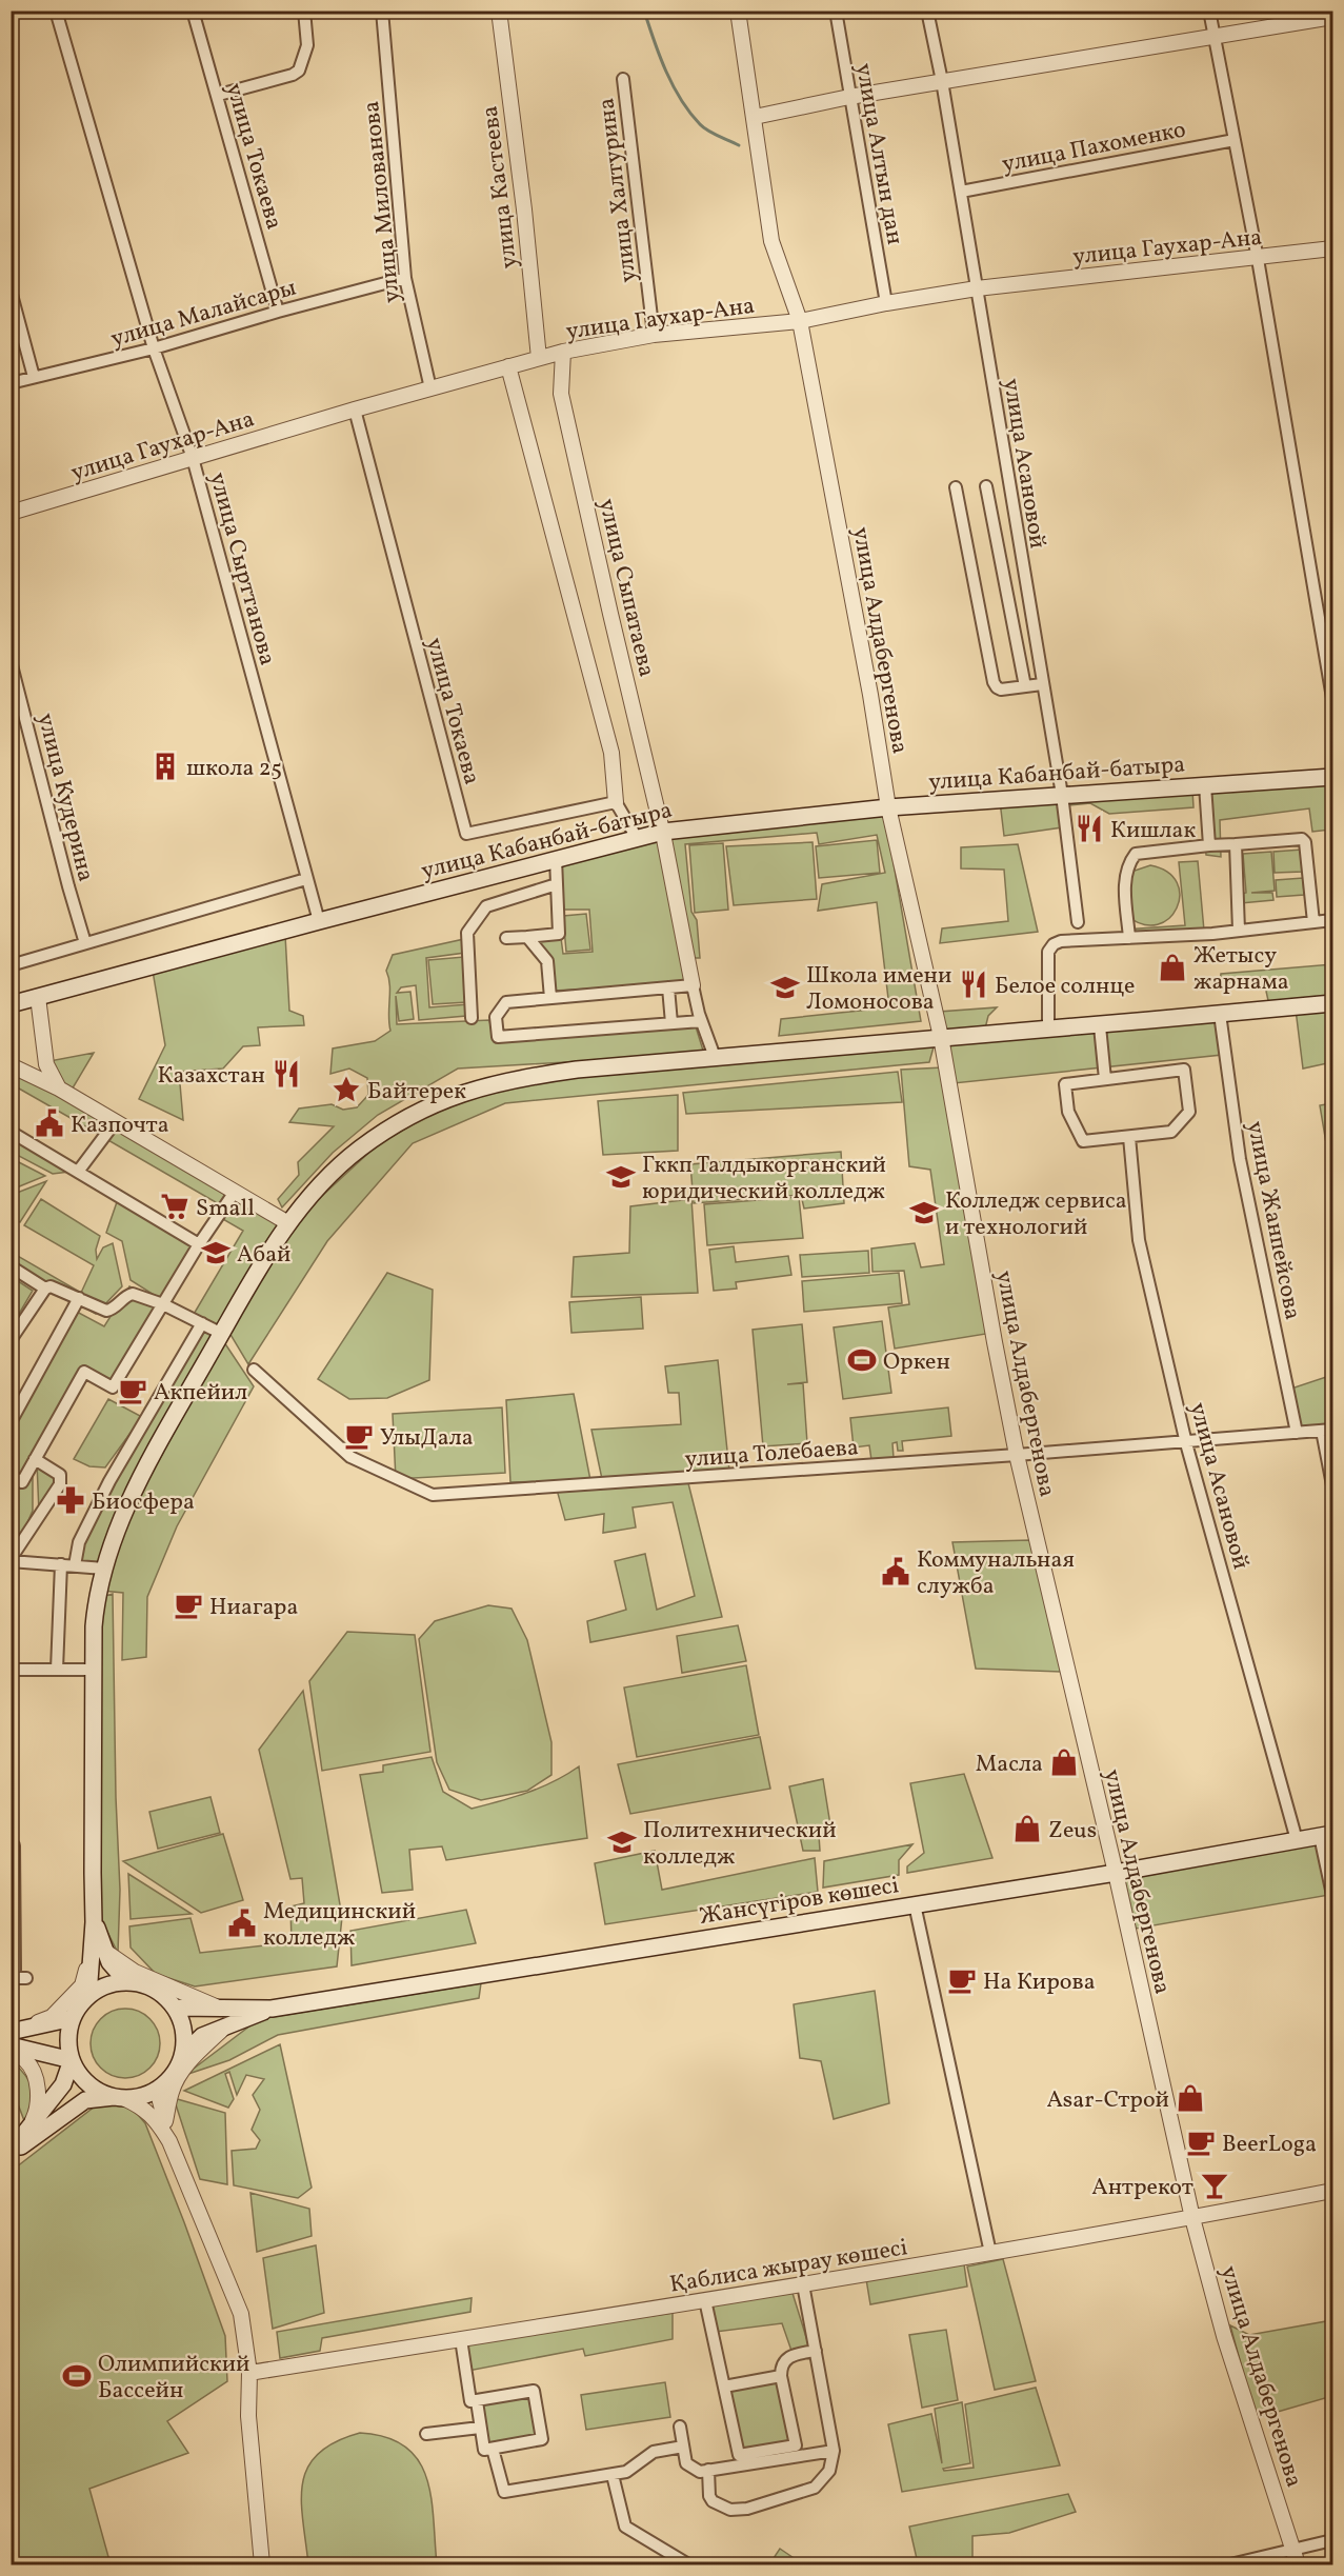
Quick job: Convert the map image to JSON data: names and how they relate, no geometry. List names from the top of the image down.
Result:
{
  "streets": {
    "main road": ["улица Кабанбай-батыра", "Жансүгіров көшесі"],
    "street": [
      "улица Пахоменко",
      "улица Алтын дан",
      "улица Токаева",
      "улица Кастеева",
      "улица Халтурина",
      "улица Милованова",
      "улица Гаухар-Ана",
      "улица Малайсары",
      "улица Асановой",
      "улица Сырттанова",
      "улица Сыпатаева",
      "улица Алдабергенова",
      "улица Кудерина",
      "улица Жанпейсова",
      "улица Толебаева",
      "Қаблиса жырау көшесі"
    ]
  },
  "crossings": [
    ["улица Пахоменко", "улица Асановой"],
    ["улица Алтын дан", "улица Гаухар-Ана"],
    ["улица Токаева", "улица Гаухар-Ана"],
    ["улица Токаева", "улица Малайсары"],
    ["улица Кастеева", "улица Гаухар-Ана"],
    ["улица Халтурина", "улица Гаухар-Ана"],
    ["улица Милованова", "улица Гаухар-Ана"],
    ["улица Милованова", "улица Малайсары"],
    ["улица Гаухар-Ана", "улица Асановой"],
    ["улица Гаухар-Ана", "улица Сырттанова"],
    ["улица Гаухар-Ана", "улица Сыпатаева"],
    ["улица Гаухар-Ана", "улица Алдабергенова"],
    ["улица Малайсары", "улица Сырттанова"],
    ["улица Асановой", "улица Кабанбай-батыра"],
    ["улица Асановой", "улица Толебаева"],
    ["улица Асановой", "Жансүгіров көшесі"],
    ["улица Сырттанова", "улица Кабанбай-батыра"],
    ["улица Сыпатаева", "улица Кабанбай-батыра"],
    ["улица Алдабергенова", "улица Кабанбай-батыра"],
    ["улица Алдабергенова", "улица Толебаева"],
    ["улица Алдабергенова", "Жансүгіров көшесі"],
    ["улица Алдабергенова", "Қаблиса жырау көшесі"],
    ["улица Жанпейсова", "улица Толебаева"]
  ],
  "places": {
    "building": ["школа 25"],
    "restaurant": ["Кишлак", "Белое солнце", "Казахстан"],
    "shop": [
      "Жетысу жарнама",
      "Масла",
      "Zeus",
      "Asar-Строй"
    ],
    "school or university": [
      "Школа имени Ломоносова",
      "Гккп Талдыкорганский юридический колледж",
      "Колледж сервиса и технологий",
      "Абай",
      "Политехнический колледж"
    ],
    "place": ["Байтерек"],
    "public building": ["Казпочта", "Коммунальная служба", "Медицинский колледж"],
    "supermarket": ["Small"],
    "sports": ["Оркен", "Олимпийский Бассейн"],
    "cafe": [
      "Акпейил",
      "УлыДала",
      "Ниагара",
      "На Кирова",
      "BeerLoga"
    ],
    "pharmacy": ["Биосфера"],
    "bar": ["Антрекот"]
  }
}
